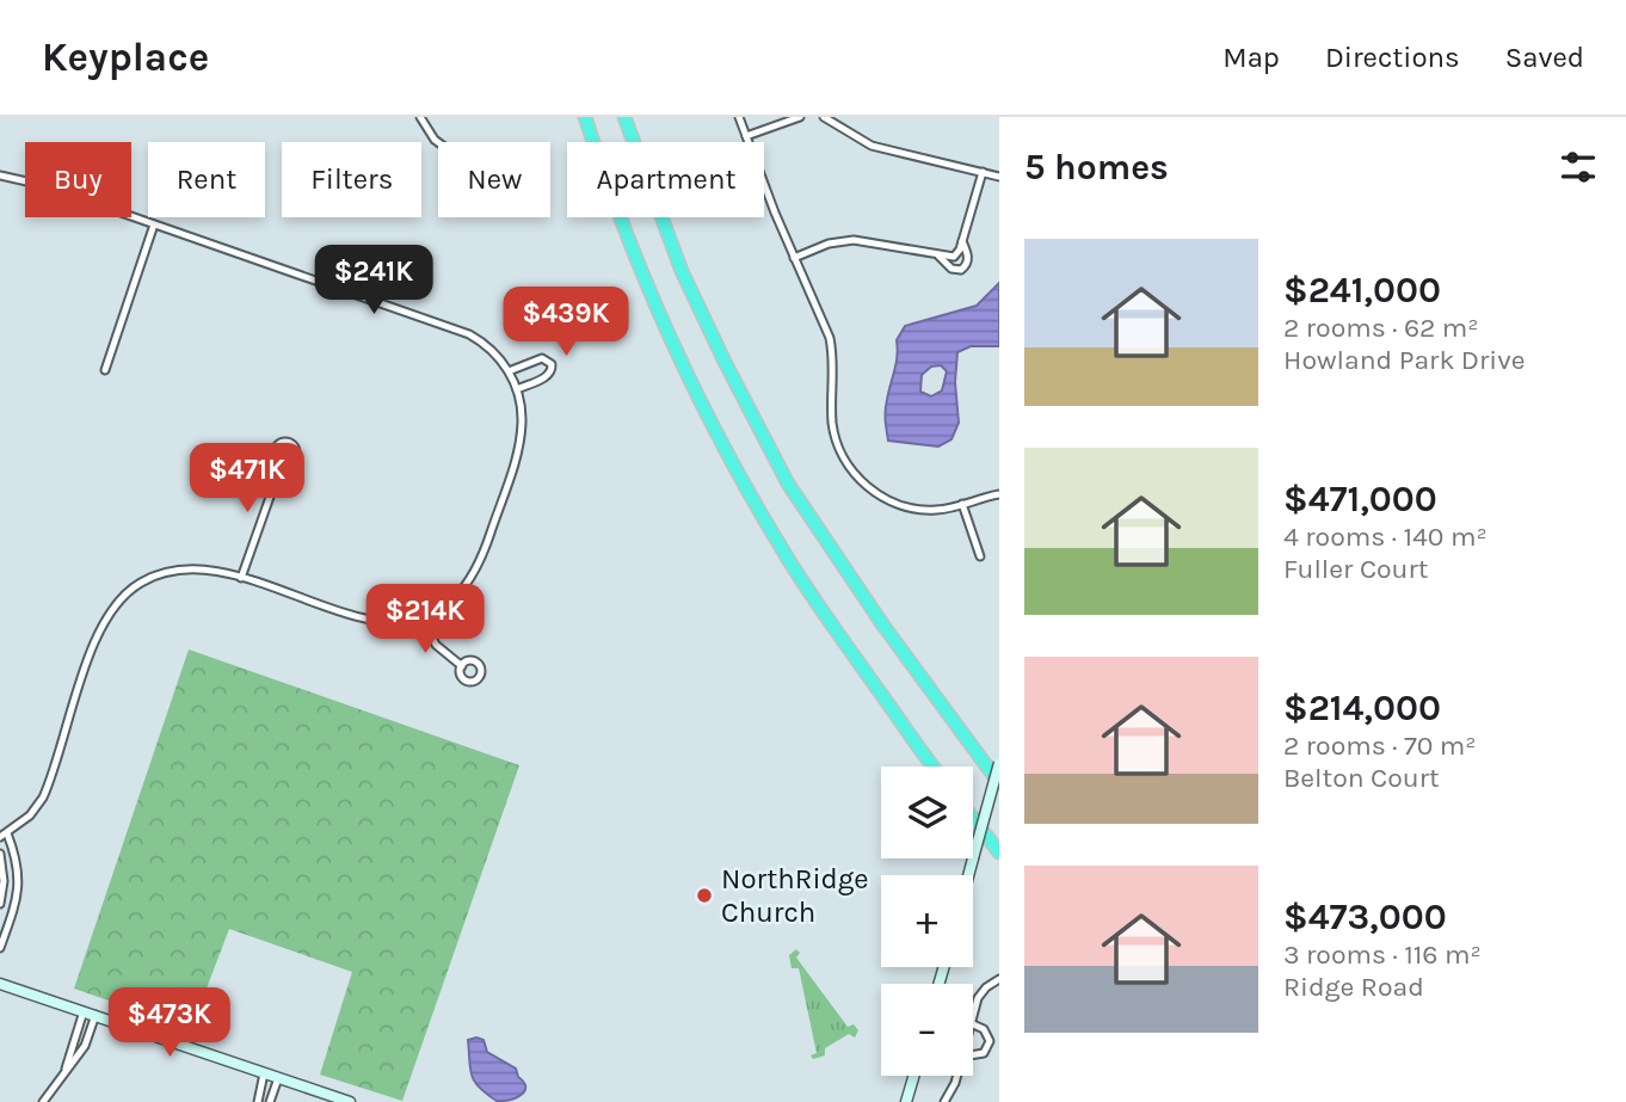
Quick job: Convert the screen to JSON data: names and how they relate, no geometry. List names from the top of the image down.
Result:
{
  "places": ["NorthRidge Church"],
  "page": {
    "header": "Keyplace",
    "nav": ["Map", "Directions", "Saved"],
    "heading": "5 homes",
    "chip": [
      "Buy",
      "Rent",
      "Filters",
      "New",
      "Apartment"
    ],
    "list": [
      {
        "name": "$241,000",
        "note": "2 rooms · 62 m² · Howland Park Drive"
      },
      {
        "name": "$471,000",
        "note": "4 rooms · 140 m² · Fuller Court"
      },
      {
        "name": "$214,000",
        "note": "2 rooms · 70 m² · Belton Court"
      },
      {
        "name": "$473,000",
        "note": "3 rooms · 116 m² · Ridge Road"
      }
    ],
    "price": [
      "$241K",
      "$439K",
      "$471K",
      "$214K",
      "$473K"
    ],
    "map_buttons": ["+", "−"]
  }
}
